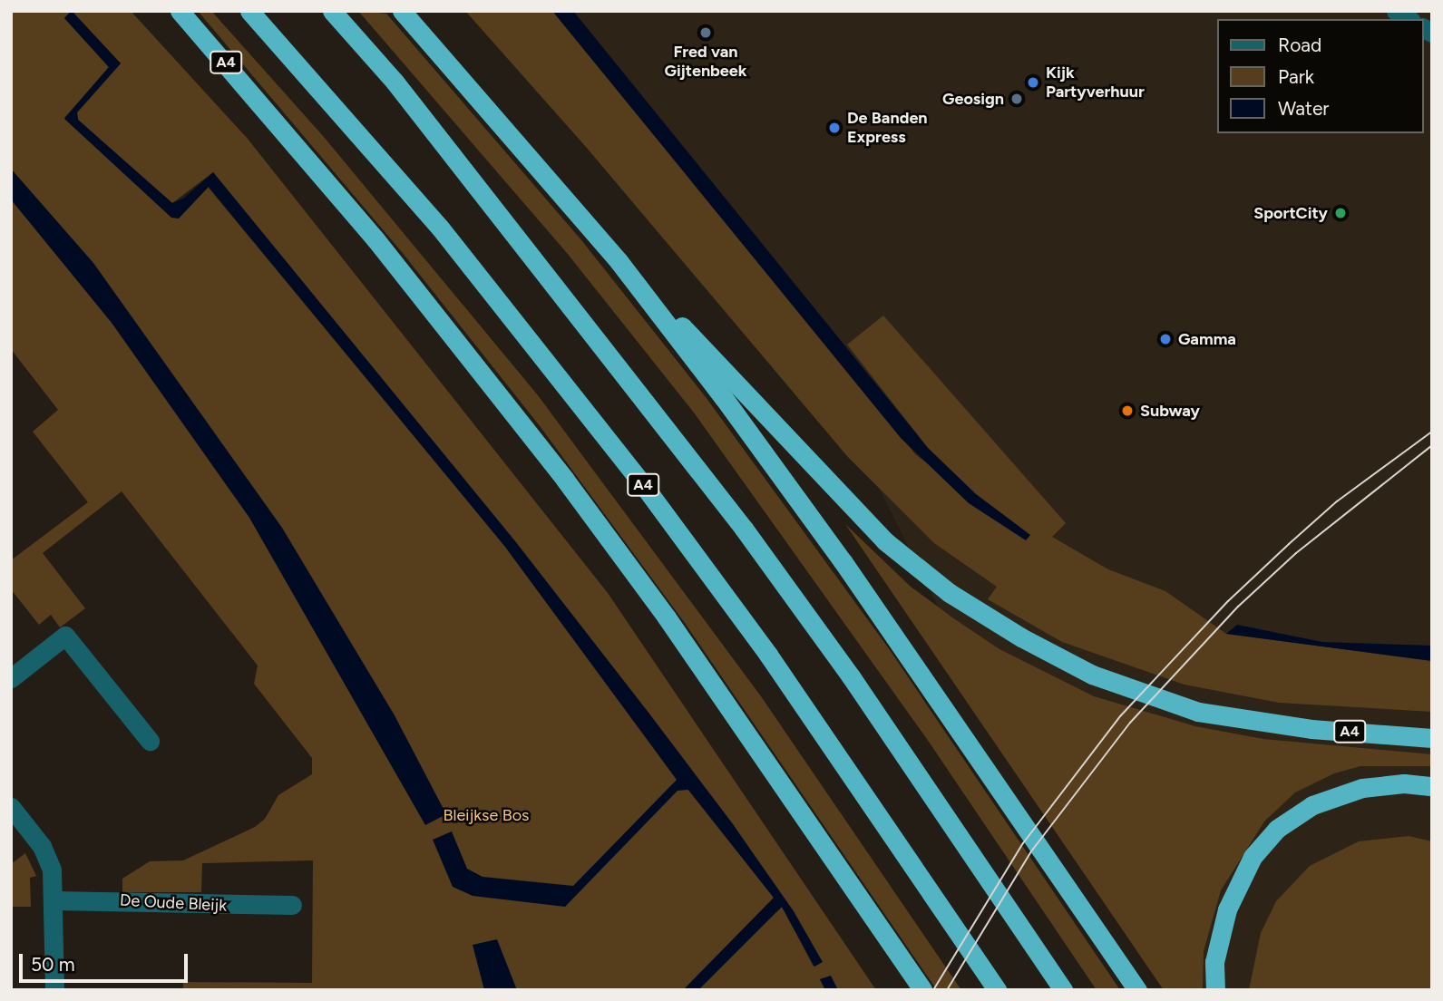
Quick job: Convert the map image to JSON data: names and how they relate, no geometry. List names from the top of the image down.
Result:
{
  "streets": {
    "highway": ["A4"],
    "street": ["De Oude Bleijk"]
  },
  "parks": ["Bleijkse Bos"],
  "places": [
    "Fred van Gijtenbeek",
    "Kijk Partyverhuur",
    "Geosign",
    "De Banden Express",
    "SportCity",
    "Gamma",
    "Subway"
  ],
  "legend": ["Road", "Park", "Water"],
  "scale_bar": "50 m"
}
